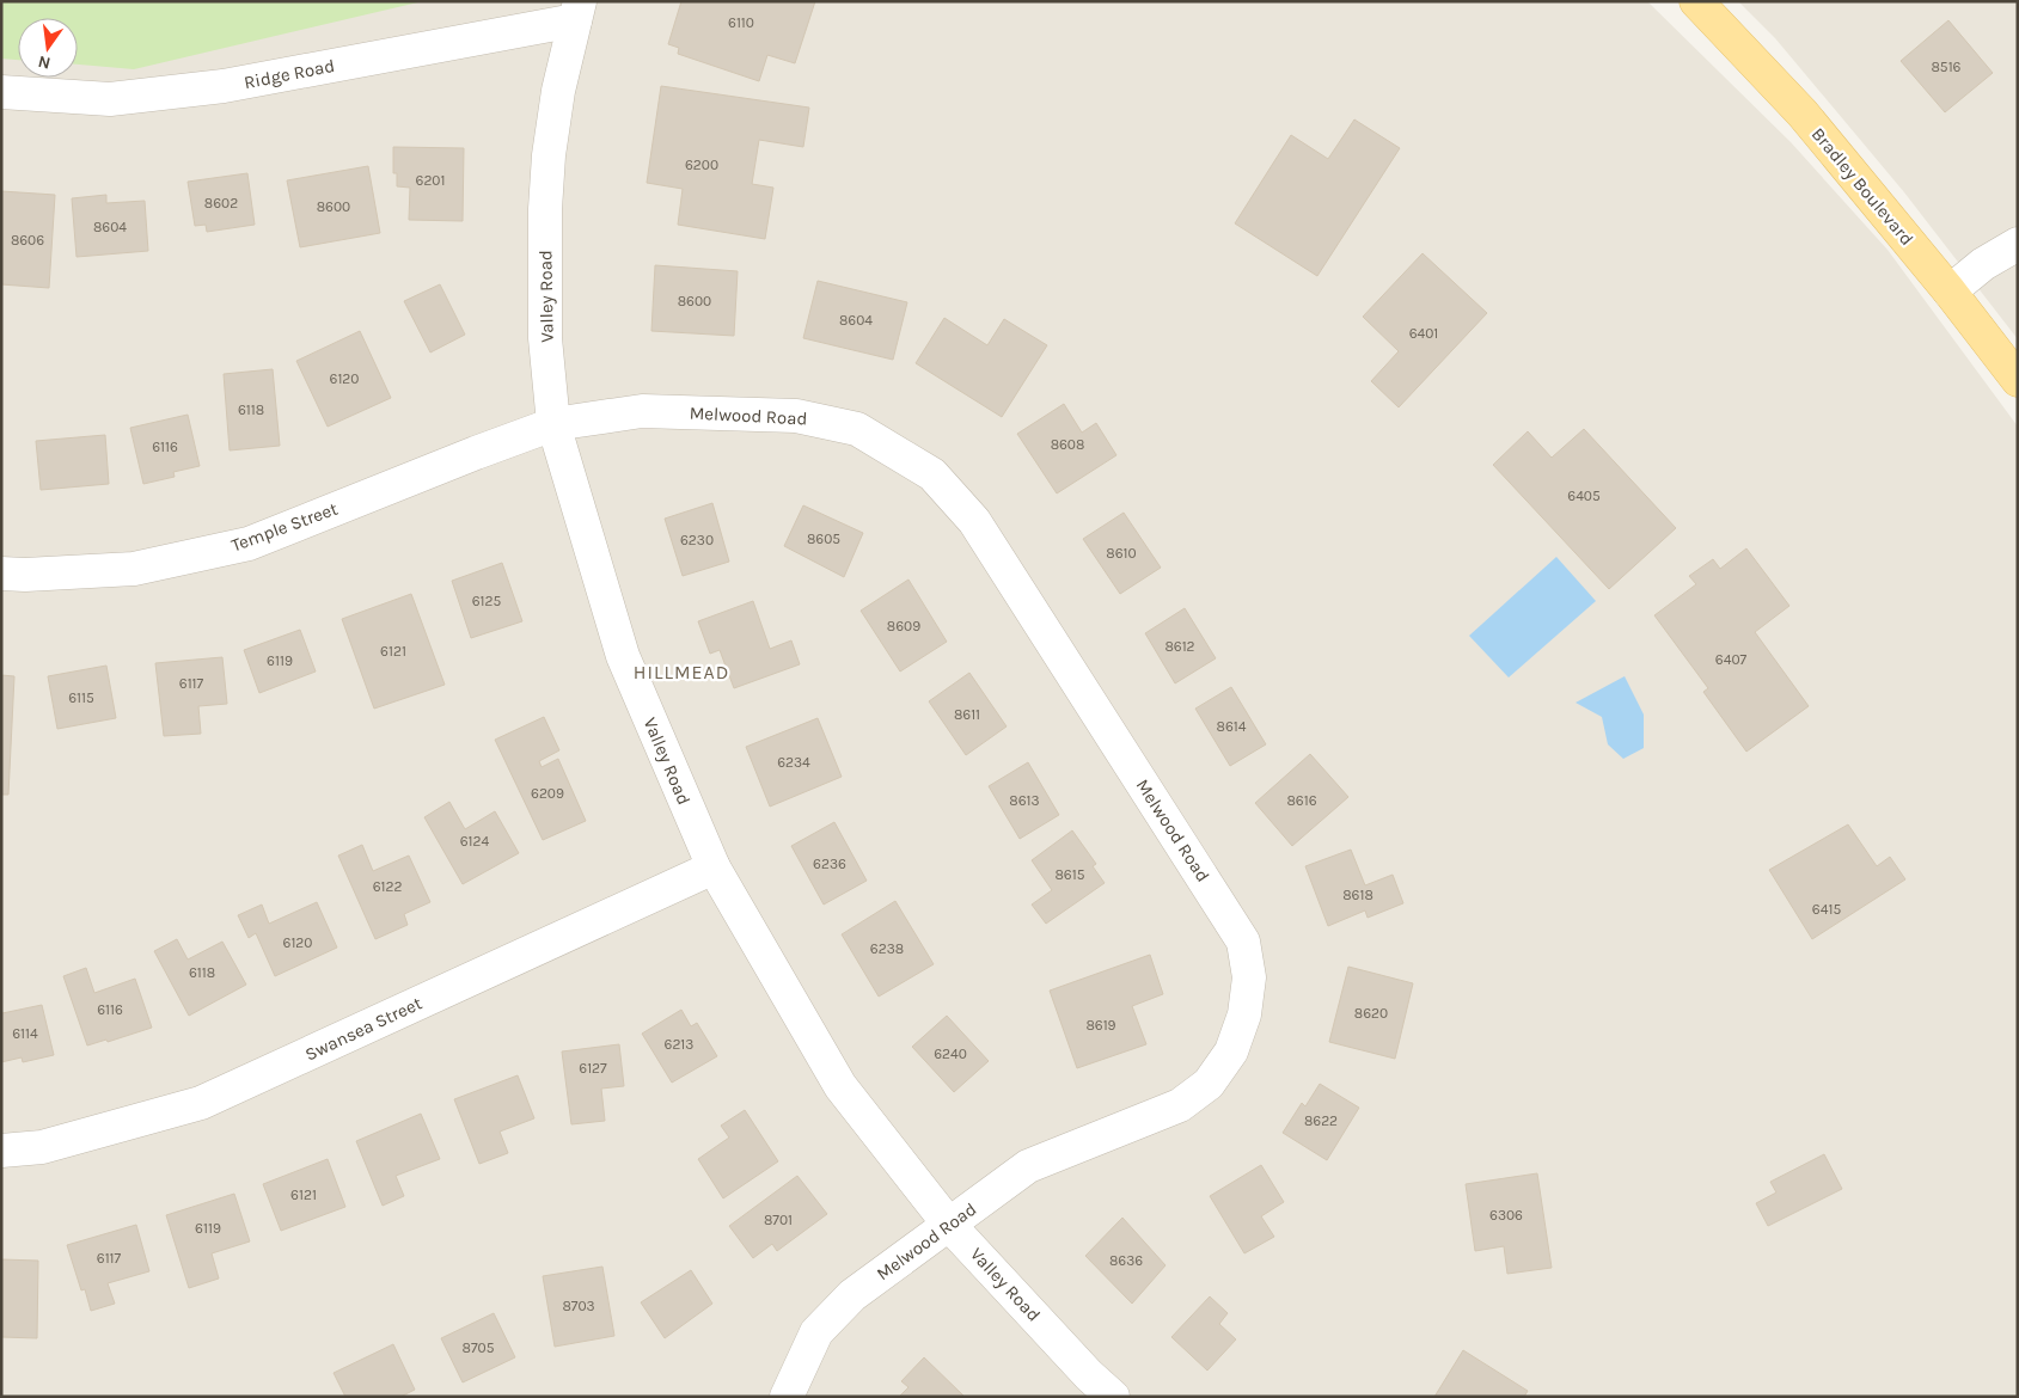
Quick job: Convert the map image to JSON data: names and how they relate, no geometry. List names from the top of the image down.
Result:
{
  "streets": {
    "main road": ["Bradley Boulevard"],
    "street": [
      "Ridge Road",
      "Valley Road",
      "Melwood Road",
      "Temple Street",
      "Swansea Street"
    ]
  },
  "crossings": [
    ["Ridge Road", "Valley Road"],
    ["Valley Road", "Melwood Road"],
    ["Valley Road", "Temple Street"],
    ["Valley Road", "Swansea Street"],
    ["Melwood Road", "Temple Street"]
  ],
  "districts": ["HILLMEAD"],
  "house_numbers": [
    "6110",
    "8516",
    "6200",
    "6201",
    "8602",
    "8600",
    "8604",
    "8606",
    "8600",
    "8604",
    "6401",
    "6120",
    "6118",
    "8608",
    "6116",
    "6405",
    "8605",
    "6230",
    "8610",
    "6125",
    "8609",
    "8612",
    "6121",
    "6407",
    "6119",
    "6117",
    "6115",
    "8611",
    "8614",
    "6234",
    "6209",
    "8613",
    "8616",
    "6124",
    "6236",
    "8615",
    "6122",
    "8618",
    "6415",
    "6120",
    "6238",
    "6118",
    "6116",
    "8620",
    "8619",
    "6114",
    "6213",
    "6240",
    "6127",
    "8622",
    "6121",
    "6306",
    "8701",
    "6119",
    "6117",
    "8636",
    "8703",
    "8705"
  ],
  "north": "bottom"
}
